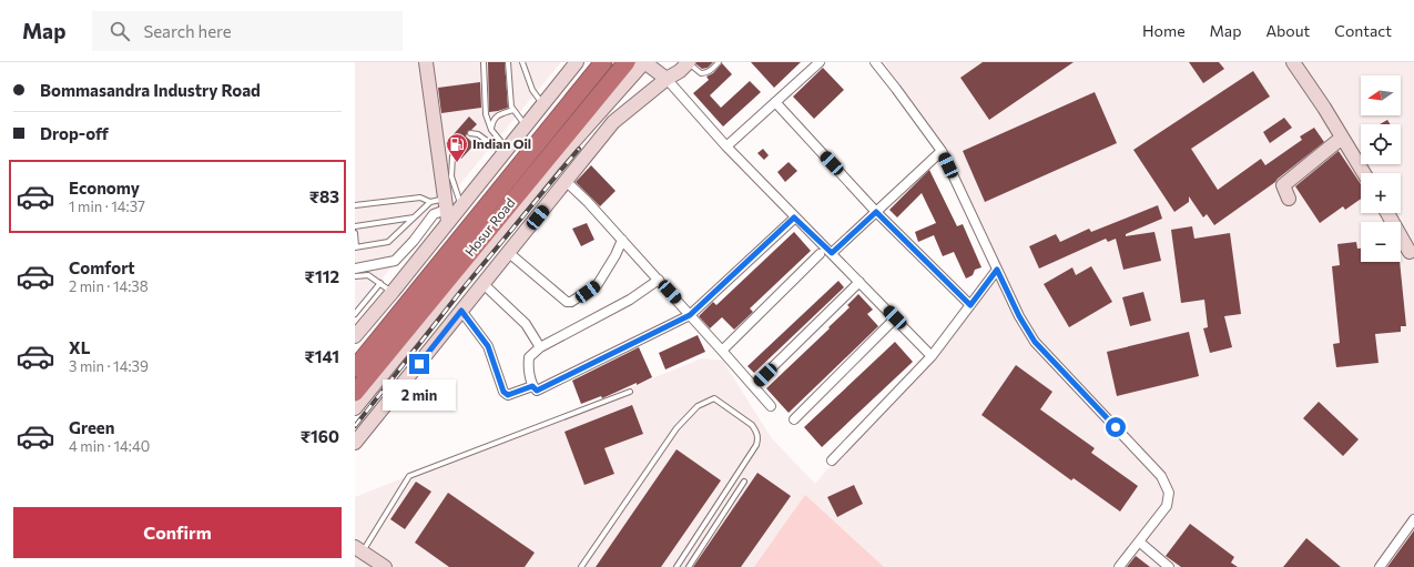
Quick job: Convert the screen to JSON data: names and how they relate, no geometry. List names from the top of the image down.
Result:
{
  "streets": {
    "highway": ["Hosur Road"]
  },
  "places": {
    "fuel station": ["Indian Oil"]
  },
  "north": "left",
  "page": {
    "header": "Map",
    "search": "Search here",
    "nav": [
      "Home",
      "Map",
      "About",
      "Contact"
    ],
    "banner": ["Bommasandra Industry Road", "Drop-off"],
    "map_buttons": ["+", "−"],
    "list": [
      {
        "name": "Economy",
        "note": "1 min · 14:37",
        "value": "₹83"
      },
      {
        "name": "Comfort",
        "note": "2 min · 14:38",
        "value": "₹112"
      },
      {
        "name": "XL",
        "note": "3 min · 14:39",
        "value": "₹141"
      },
      {
        "name": "Green",
        "note": "4 min · 14:40",
        "value": "₹160"
      }
    ],
    "bubble": "2 min",
    "buttons": "Confirm"
  }
}
